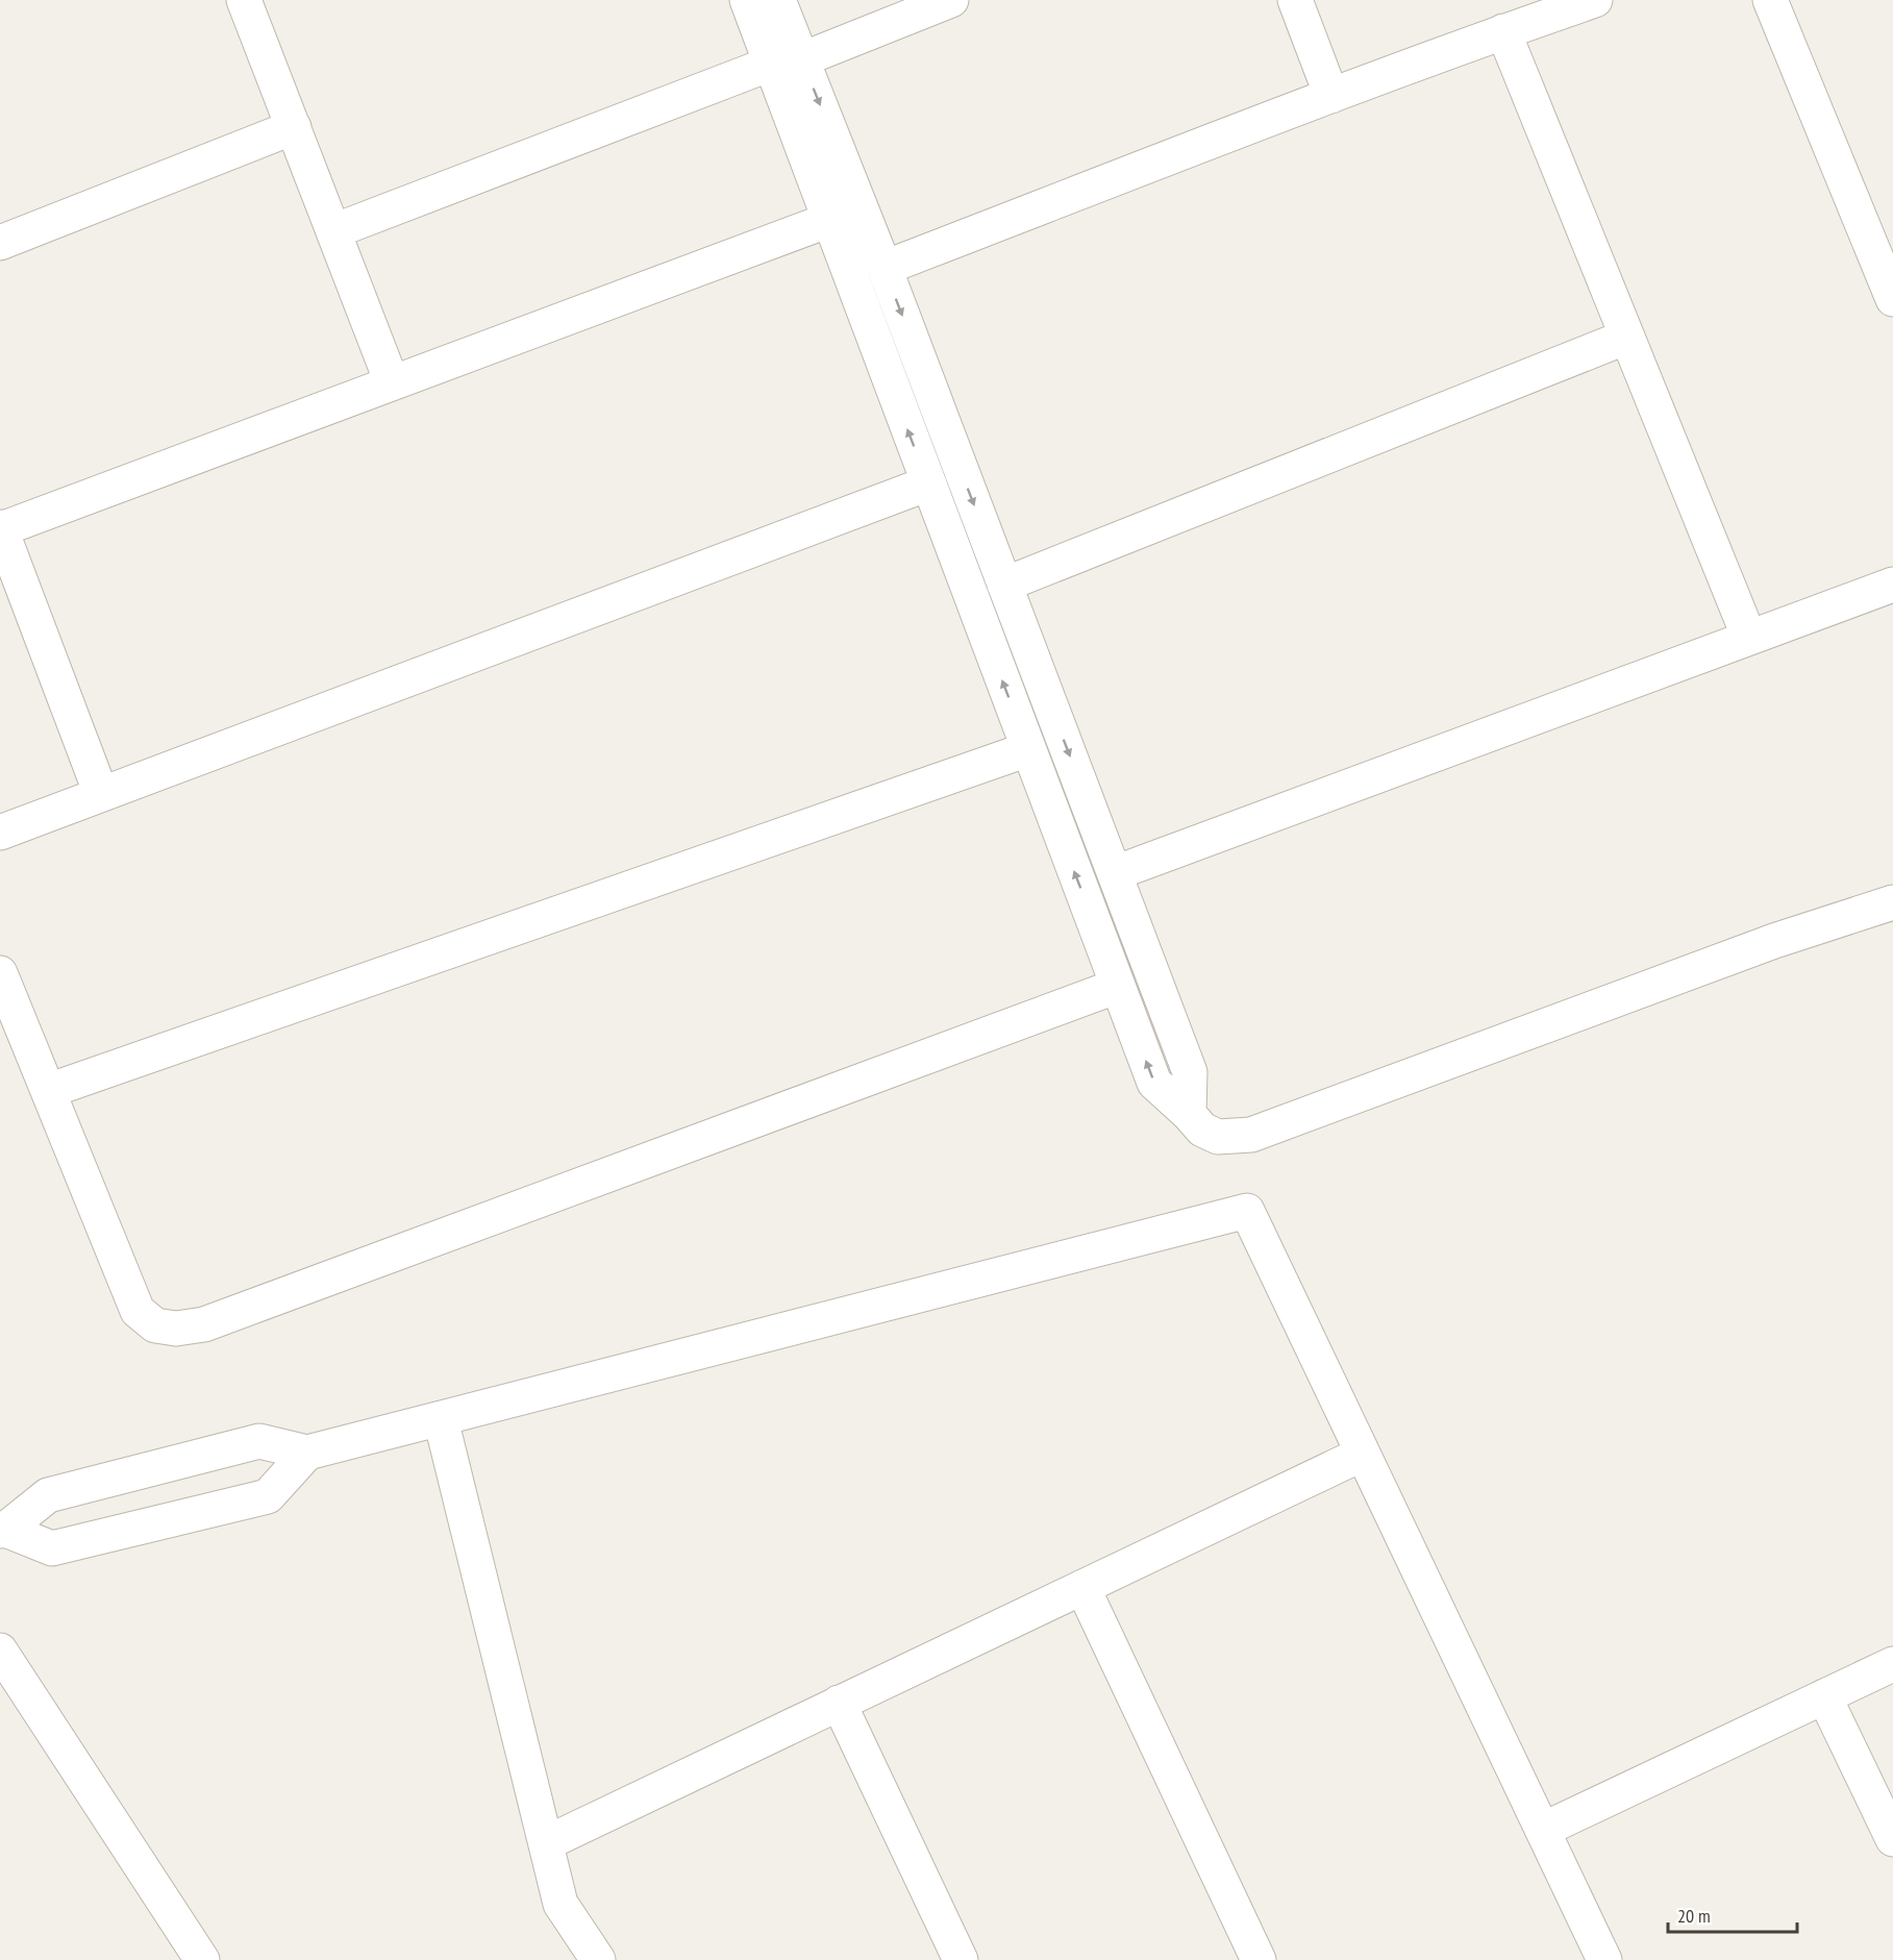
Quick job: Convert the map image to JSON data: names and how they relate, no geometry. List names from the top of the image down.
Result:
{
  "scale_bar": "20 m"
}
